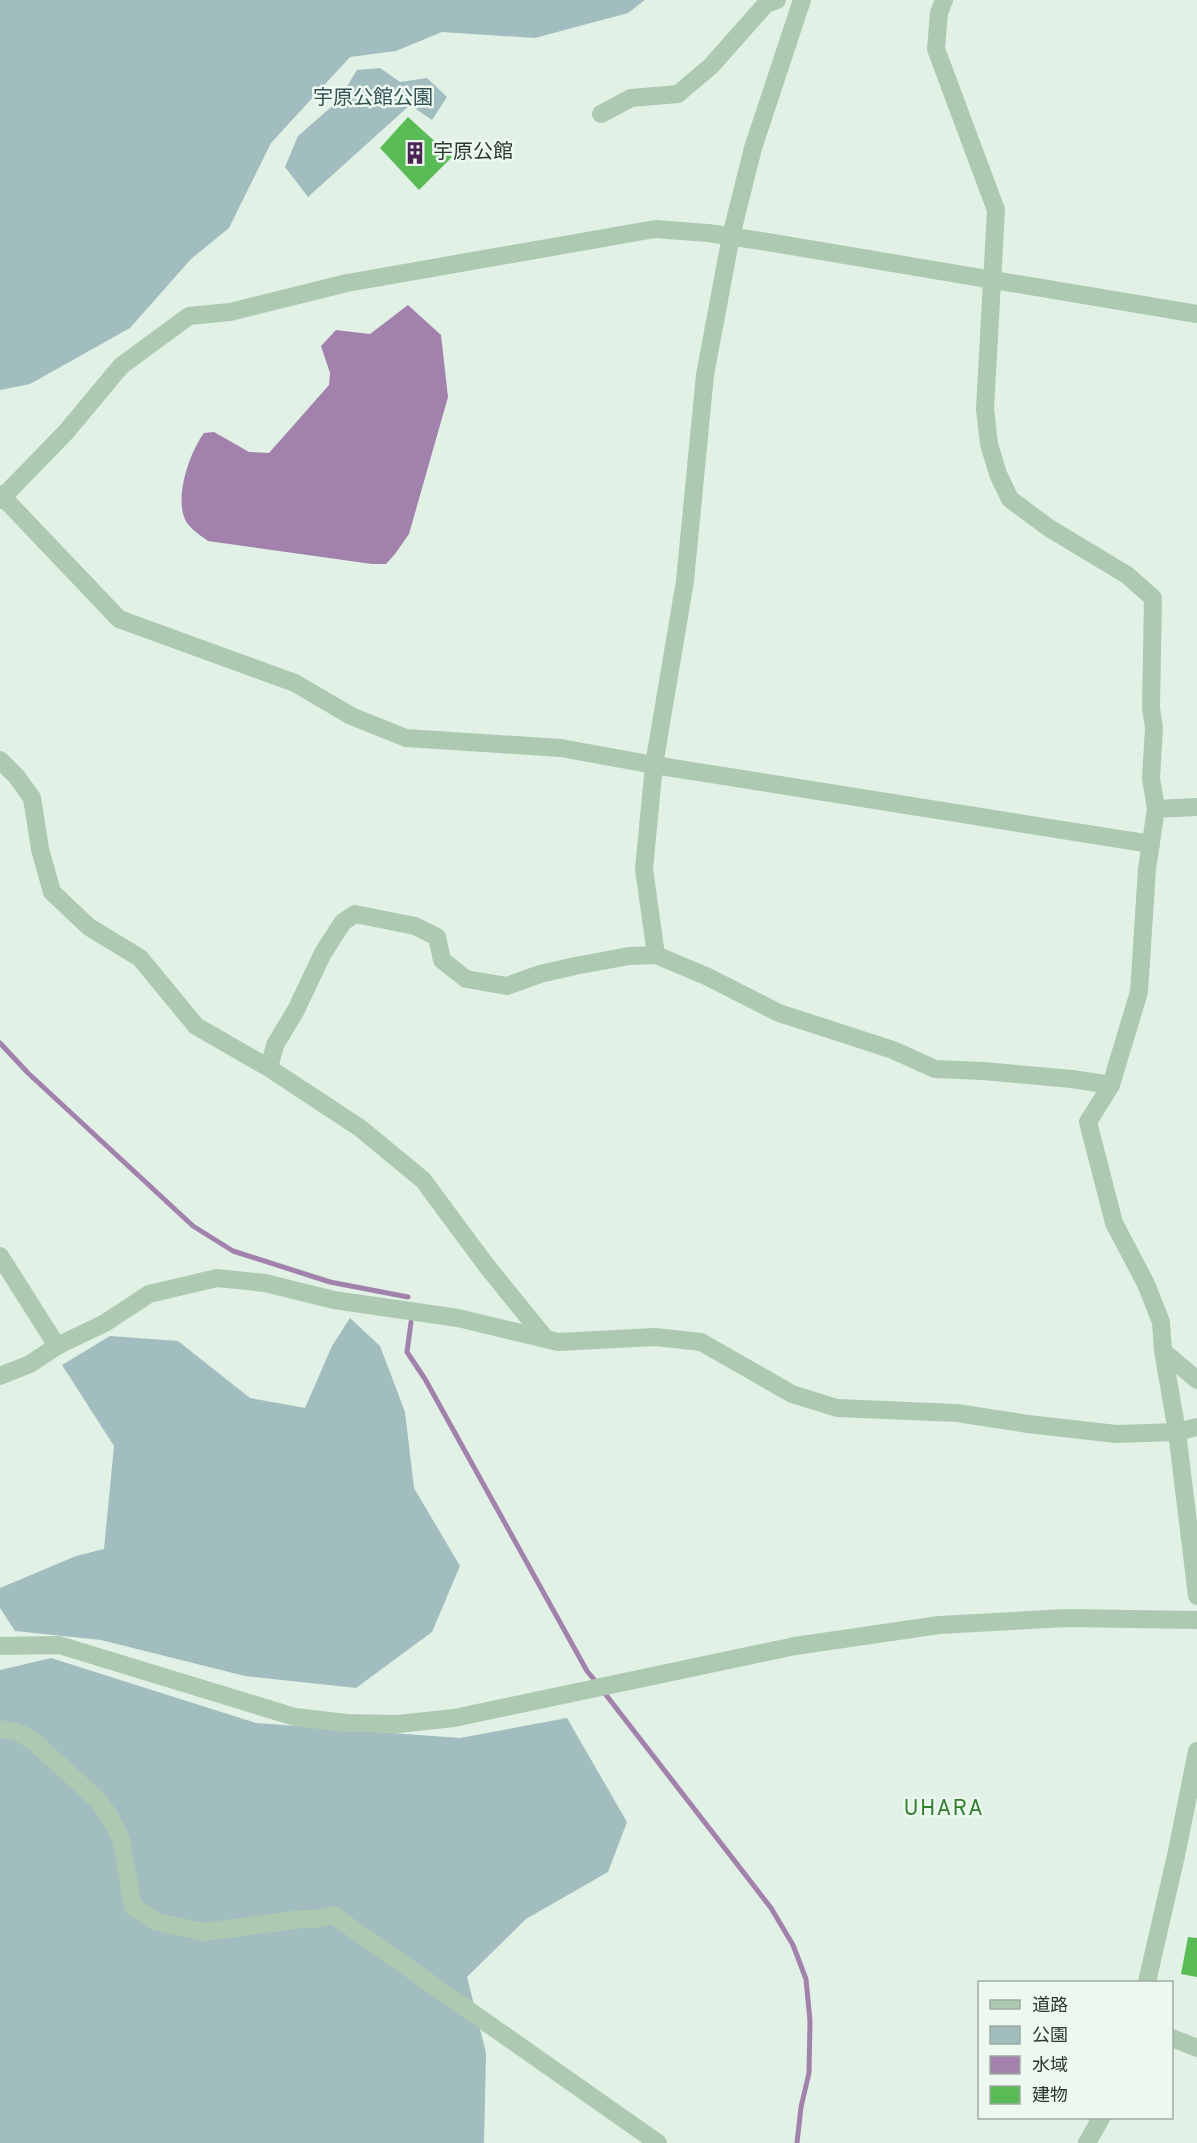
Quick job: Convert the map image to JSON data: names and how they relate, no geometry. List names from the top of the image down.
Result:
{
  "districts": ["UHARA"],
  "parks": ["宇原公館公園"],
  "places": {
    "building": ["宇原公館"]
  },
  "legend": [
    "道路",
    "公園",
    "水域",
    "建物"
  ]
}
